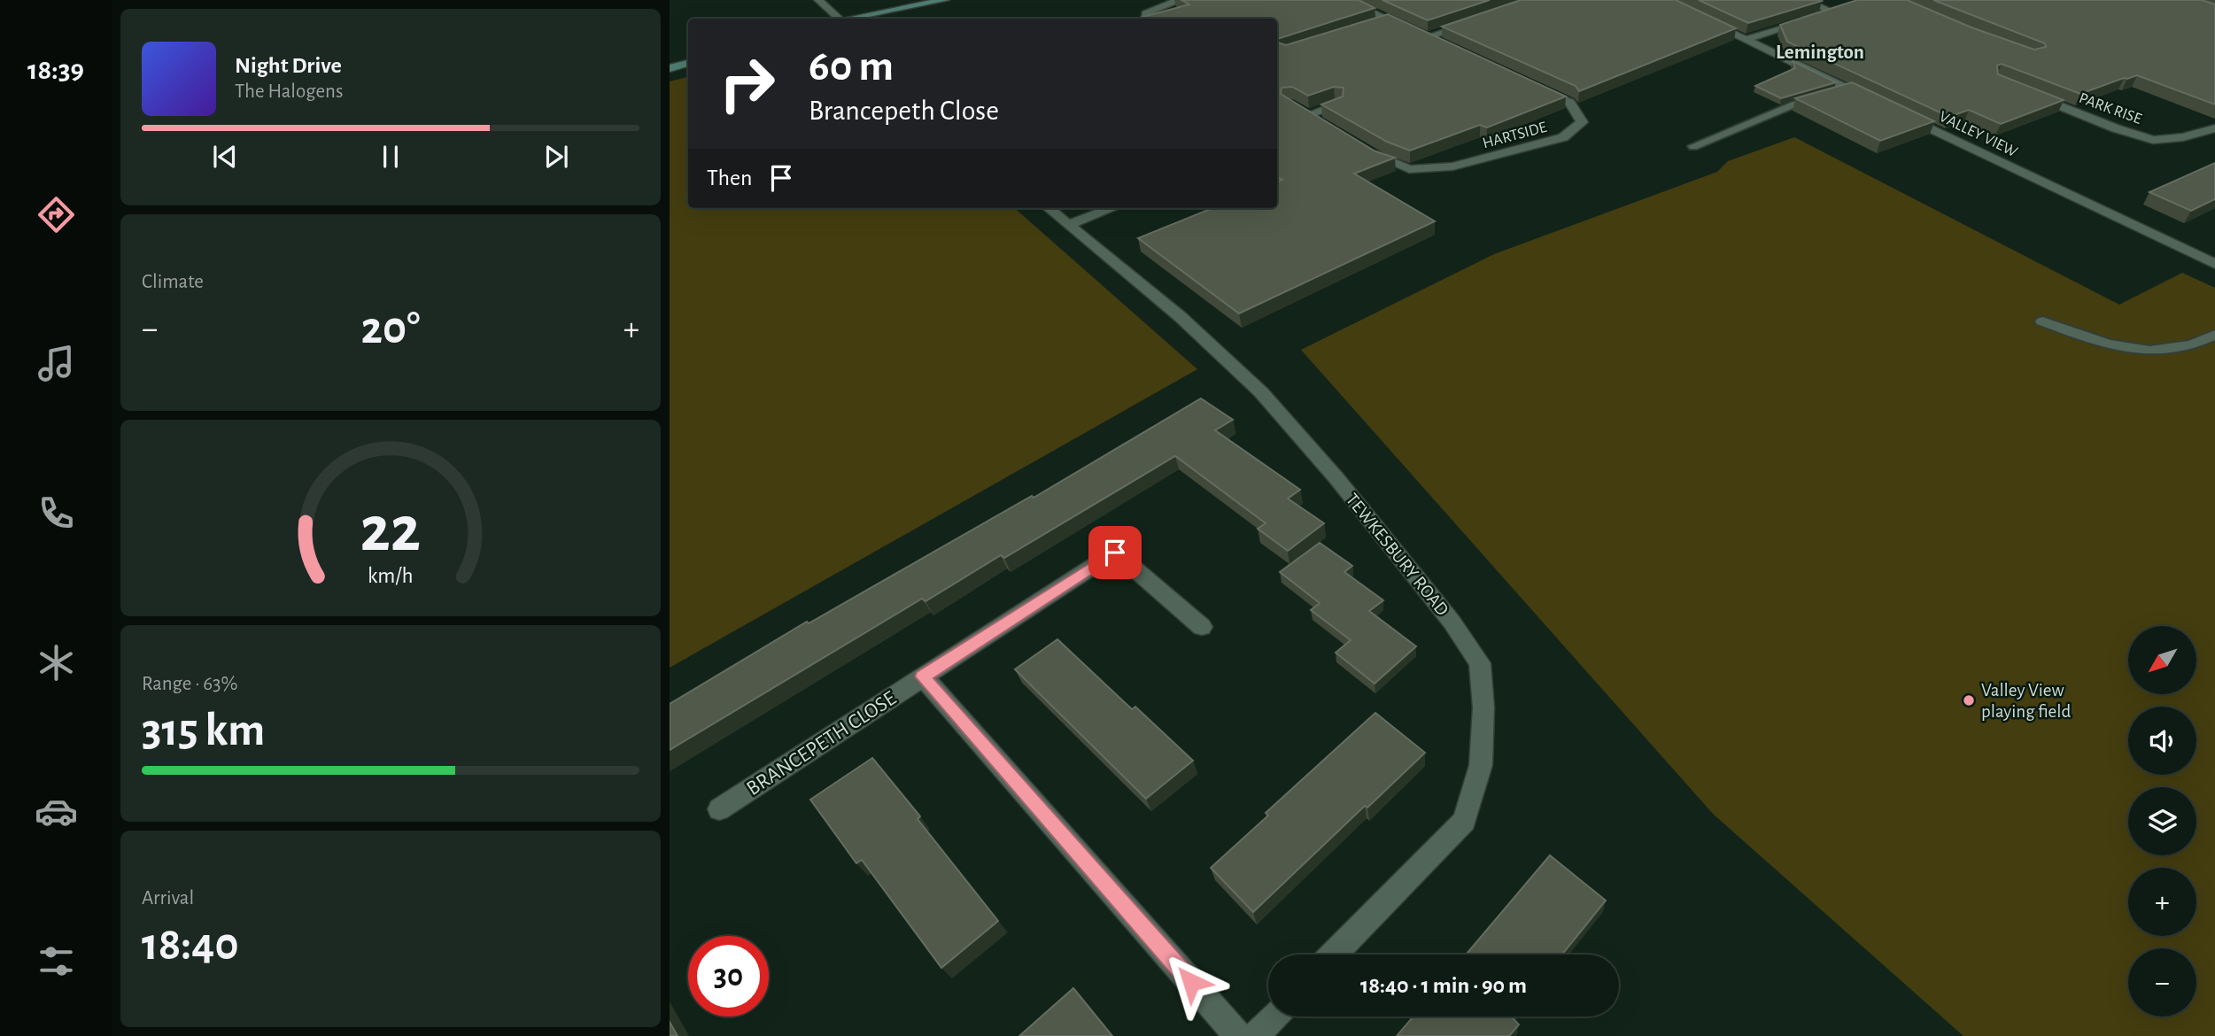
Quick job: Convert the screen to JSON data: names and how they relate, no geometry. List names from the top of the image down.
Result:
{
  "streets": {
    "street": [
      "PARK RISE",
      "VALLEY VIEW",
      "HARTSIDE",
      "TEWKESBURY ROAD",
      "BRANCEPETH CLOSE"
    ]
  },
  "districts": ["Lemington"],
  "places": ["Valley View playing field"],
  "north": "bottom left",
  "page": {
    "tabs": "18:39",
    "turn": ["60 m", "Brancepeth Close"],
    "song": ["Night Drive", "The Halogens"],
    "then": "Then",
    "tile": [
      "Climate",
      ["Range · 63%", "315 km"],
      ["Arrival", "18:40"]
    ],
    "heat": ["−", "20°", "+"],
    "map_buttons": ["+", "−"],
    "limit": "30",
    "trip": "18:40 · 1 min · 90 m",
    "gauge": ["22", "km/h"]
  }
}
